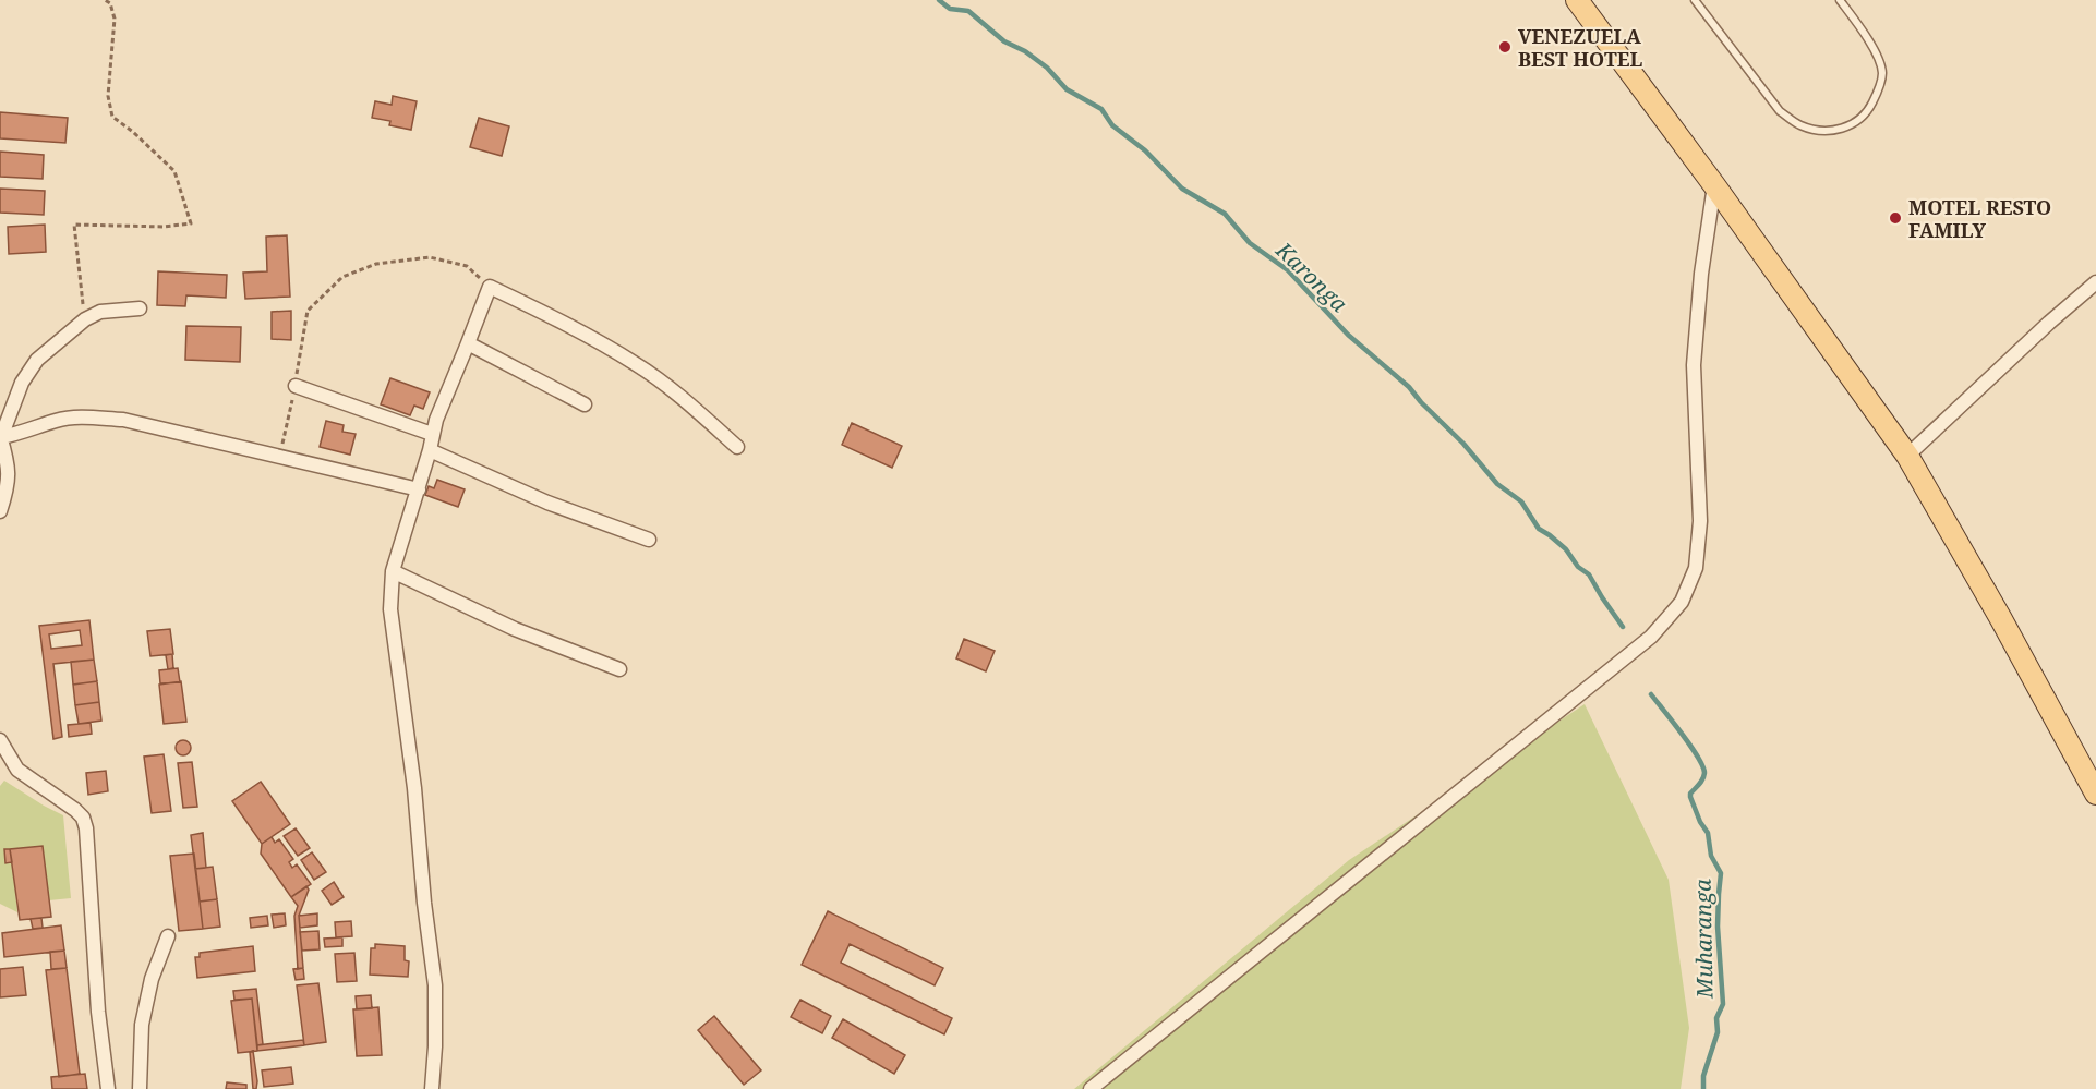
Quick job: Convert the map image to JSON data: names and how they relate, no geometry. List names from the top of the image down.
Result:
{
  "water": ["Karonga", "Muharanga"],
  "places": ["VENEZUELA BEST HOTEL", "MOTEL RESTO FAMILY"]
}
